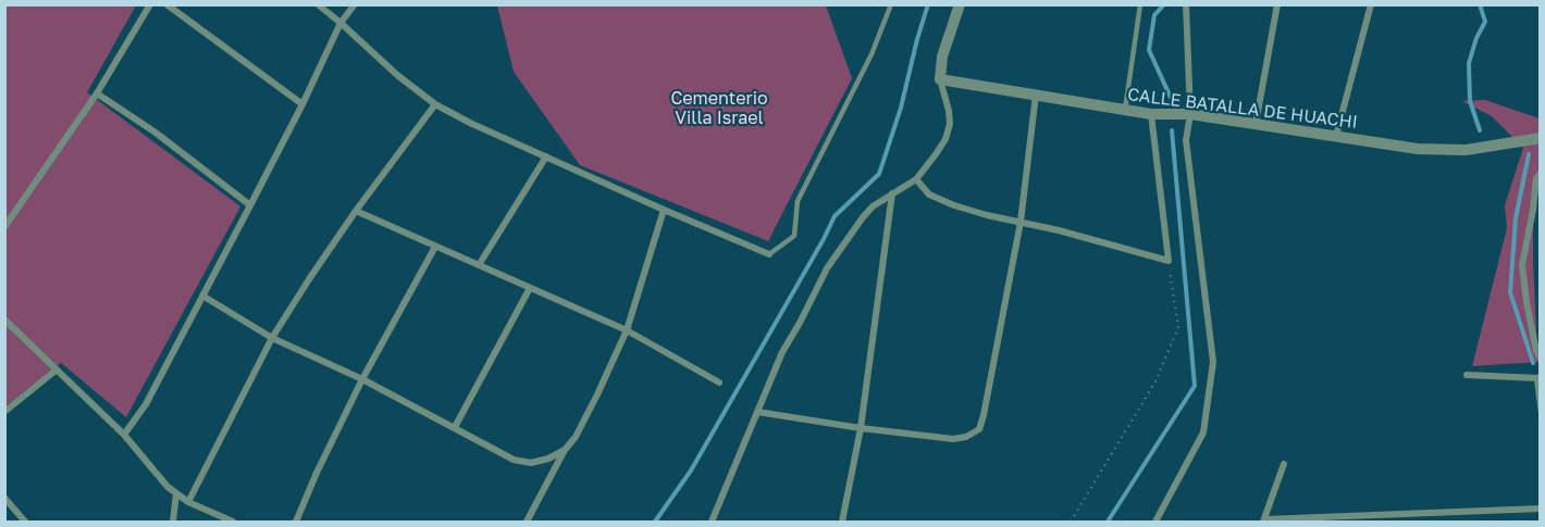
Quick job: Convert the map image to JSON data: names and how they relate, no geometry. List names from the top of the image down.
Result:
{
  "streets": {
    "street": ["CALLE BATALLA DE HUACHI"]
  },
  "parks": ["Cementerio Villa Israel"]
}
